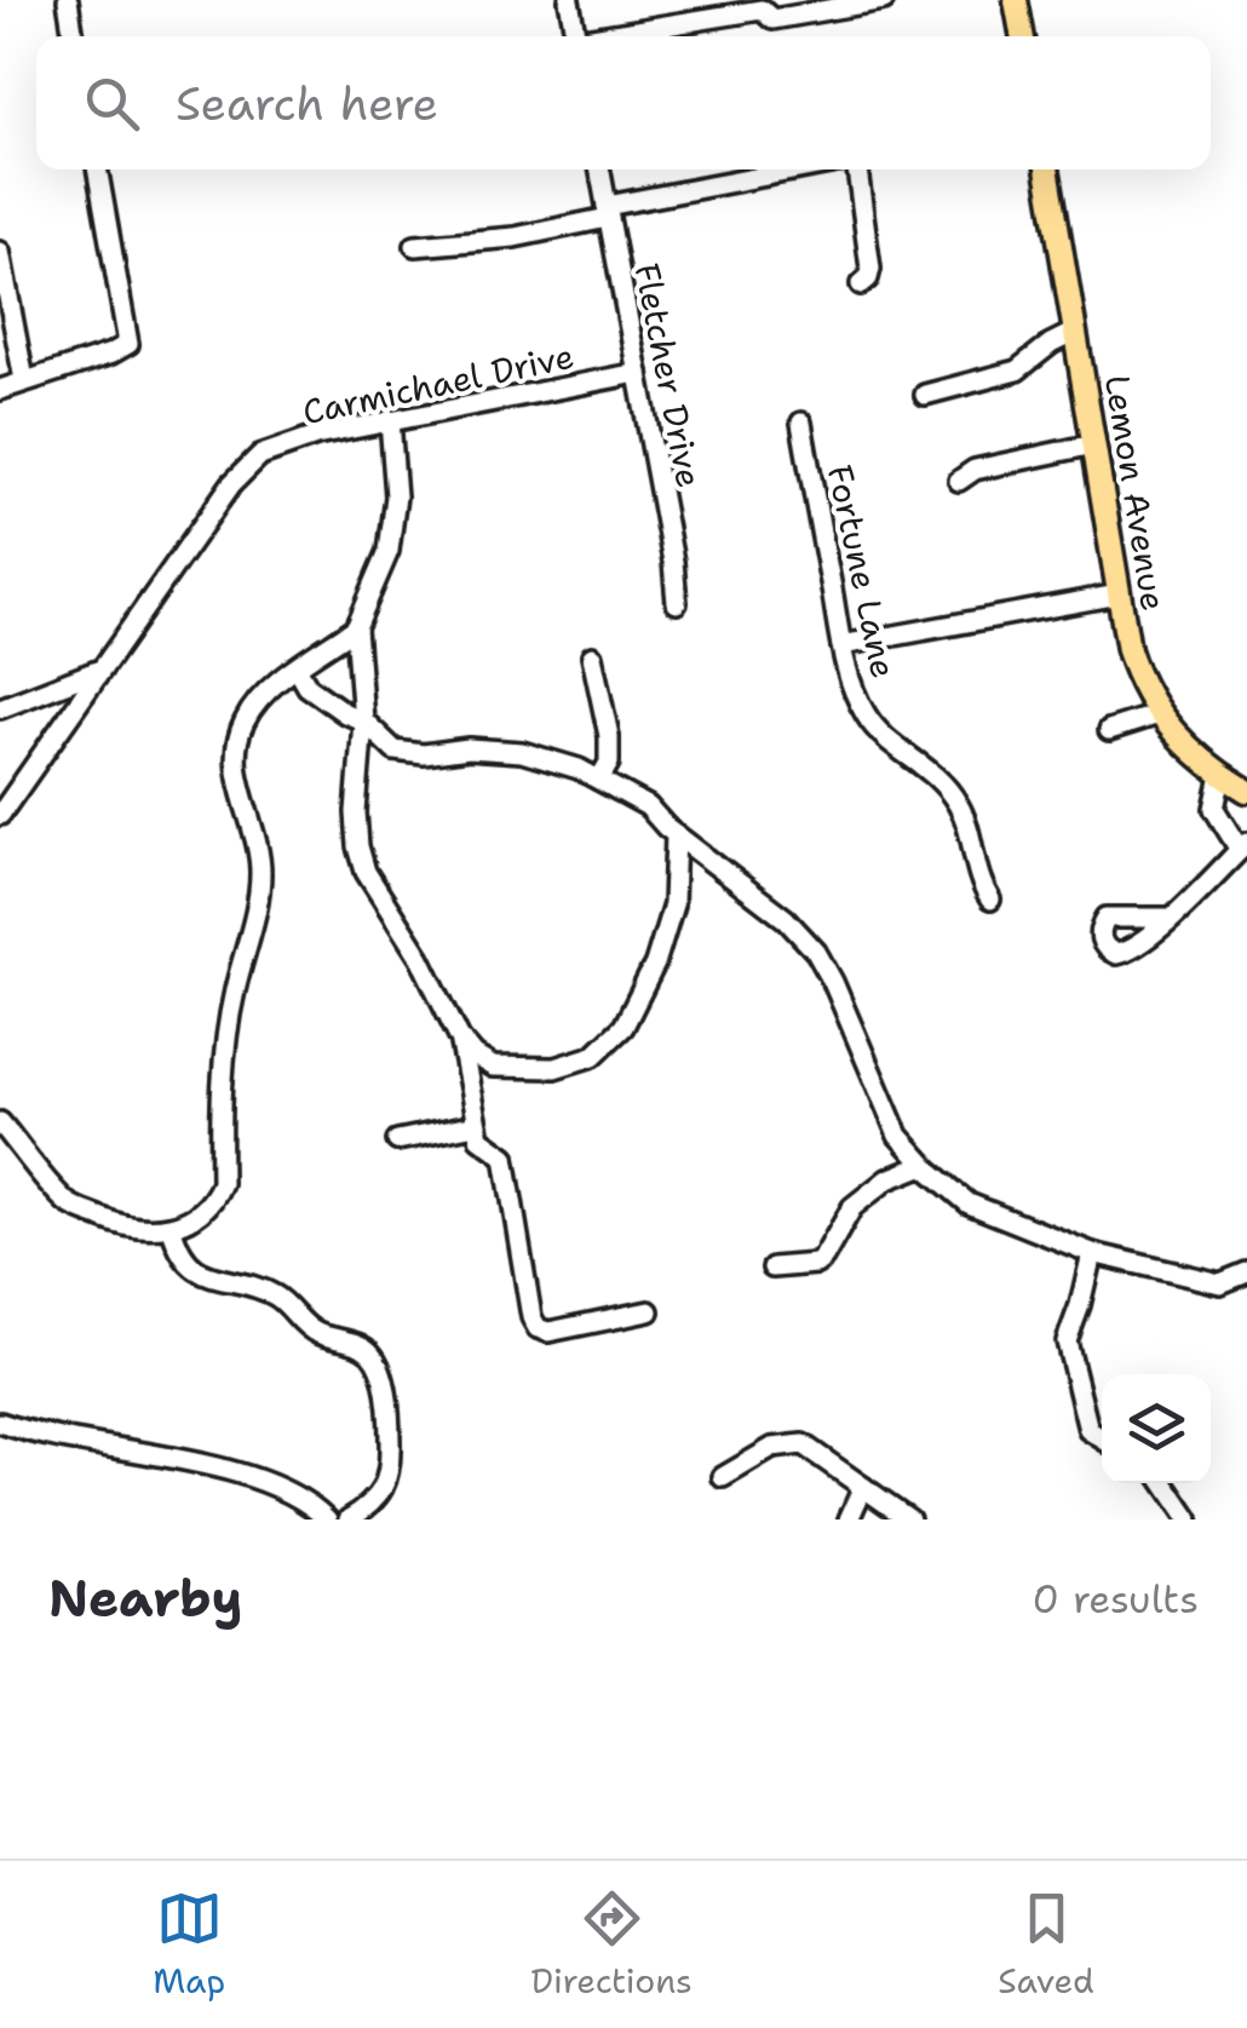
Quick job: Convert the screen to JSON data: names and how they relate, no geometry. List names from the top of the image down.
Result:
{
  "streets": {
    "main road": ["Lemon Avenue"],
    "street": ["Fletcher Drive", "Carmichael Drive", "Fortune Lane"]
  },
  "crossings": [
    ["Fletcher Drive", "Carmichael Drive"]
  ],
  "page": {
    "search": "Search here",
    "heading": ["Nearby", "0 results"],
    "nav": ["Map", "Directions", "Saved"]
  }
}
